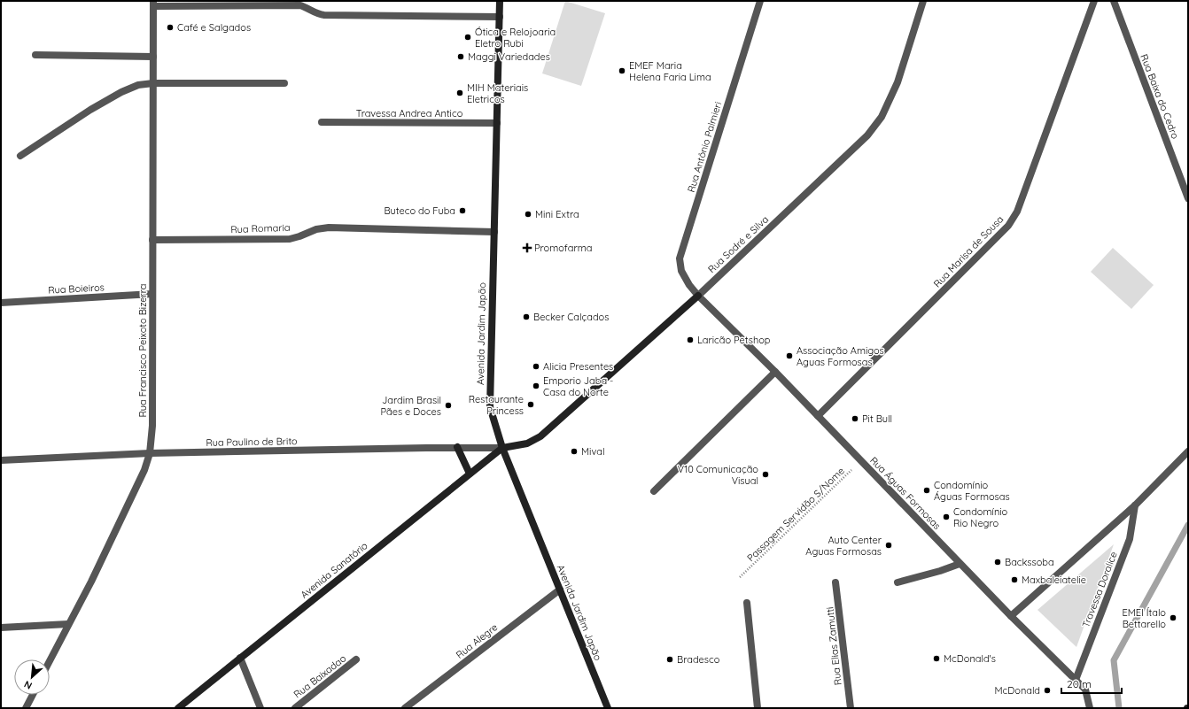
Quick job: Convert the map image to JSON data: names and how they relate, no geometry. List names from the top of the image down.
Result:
{
  "streets": {
    "main road": ["Rua Sodré e Silva", "Avenida Jardim Japão", "Avenida Sanatório"],
    "street": [
      "Rua Baixa do Cedro",
      "Travessa Andrea Antico",
      "Rua Antônio Palmieri",
      "Rua Romaria",
      "Rua Marisa de Sousa",
      "Rua Boieiros",
      "Rua Francisco Peixoto Bizerra",
      "Rua Paulino de Brito",
      "Rua Águas Formosas",
      "Travessa Doralice",
      "Rua Alegre",
      "Rua Elias Zamutti",
      "Rua Baixadao"
    ],
    "path": ["Passagem Servidão S/Nome"]
  },
  "crossings": [
    ["Travessa Andrea Antico", "Avenida Jardim Japão"],
    ["Rua Antônio Palmieri", "Rua Sodré e Silva"],
    ["Rua Antônio Palmieri", "Rua Águas Formosas"],
    ["Rua Romaria", "Avenida Jardim Japão"],
    ["Rua Romaria", "Rua Francisco Peixoto Bizerra"],
    ["Rua Sodré e Silva", "Avenida Jardim Japão"],
    ["Rua Sodré e Silva", "Rua Paulino de Brito"],
    ["Rua Sodré e Silva", "Rua Águas Formosas"],
    ["Rua Sodré e Silva", "Avenida Sanatório"],
    ["Rua Marisa de Sousa", "Rua Águas Formosas"],
    ["Rua Boieiros", "Rua Francisco Peixoto Bizerra"],
    ["Avenida Jardim Japão", "Rua Paulino de Brito"],
    ["Avenida Jardim Japão", "Avenida Sanatório"],
    ["Avenida Jardim Japão", "Rua Alegre"],
    ["Rua Francisco Peixoto Bizerra", "Rua Paulino de Brito"],
    ["Rua Paulino de Brito", "Avenida Sanatório"],
    ["Rua Águas Formosas", "Passagem Servidão S/Nome"],
    ["Rua Águas Formosas", "Travessa Doralice"]
  ],
  "places": {
    "other": [
      "Café e Salgados",
      "Ótica e Relojoaria Eletro Rubi",
      "Maggi Variedades",
      "EMEF Maria Helena Faria Lima",
      "MIH Materiais Eletricos",
      "Buteco do Fuba",
      "Mini Extra",
      "Becker Calçados",
      "Laricão Petshop",
      "Associação Amigos Aguas Formosas",
      "Alicia Presentes",
      "Emporio Jaba - Casa do Norte",
      "Restaurante Princess",
      "Jardim Brasil Pães e Doces",
      "Pit Bull",
      "Mival",
      "V10 Comunicação Visual",
      "Condomínio Águas Formosas",
      "Condomínio Rio Negro",
      "Auto Center Aguas Formosas",
      "Backssoba",
      "Maxbaleiatelie",
      "EMEI Ítalo Bettarello",
      "McDonald's",
      "Bradesco",
      "McDonald"
    ],
    "health": ["Promofarma"]
  },
  "scale_bar": "20 m",
  "north": "bottom left"
}
